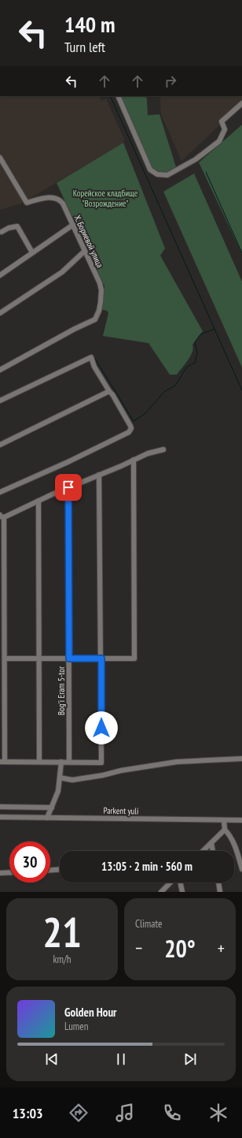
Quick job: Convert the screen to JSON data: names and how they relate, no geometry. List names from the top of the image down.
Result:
{
  "streets": {
    "street": ["Х. Бориевой улица", "Bog'i Eram 5-tor", "Parkent yuli"]
  },
  "parks": ["Корейское кладбище \"Возрождение\""],
  "page": {
    "turn": ["140 m", "Turn left"],
    "limit": "30",
    "trip": "13:05 · 2 min · 560 m",
    "tile": [
      ["21", "km/h"],
      "Climate"
    ],
    "heat": ["−", "20°", "+"],
    "song": ["Golden Hour", "Lumen"],
    "tabs": "13:03"
  }
}
